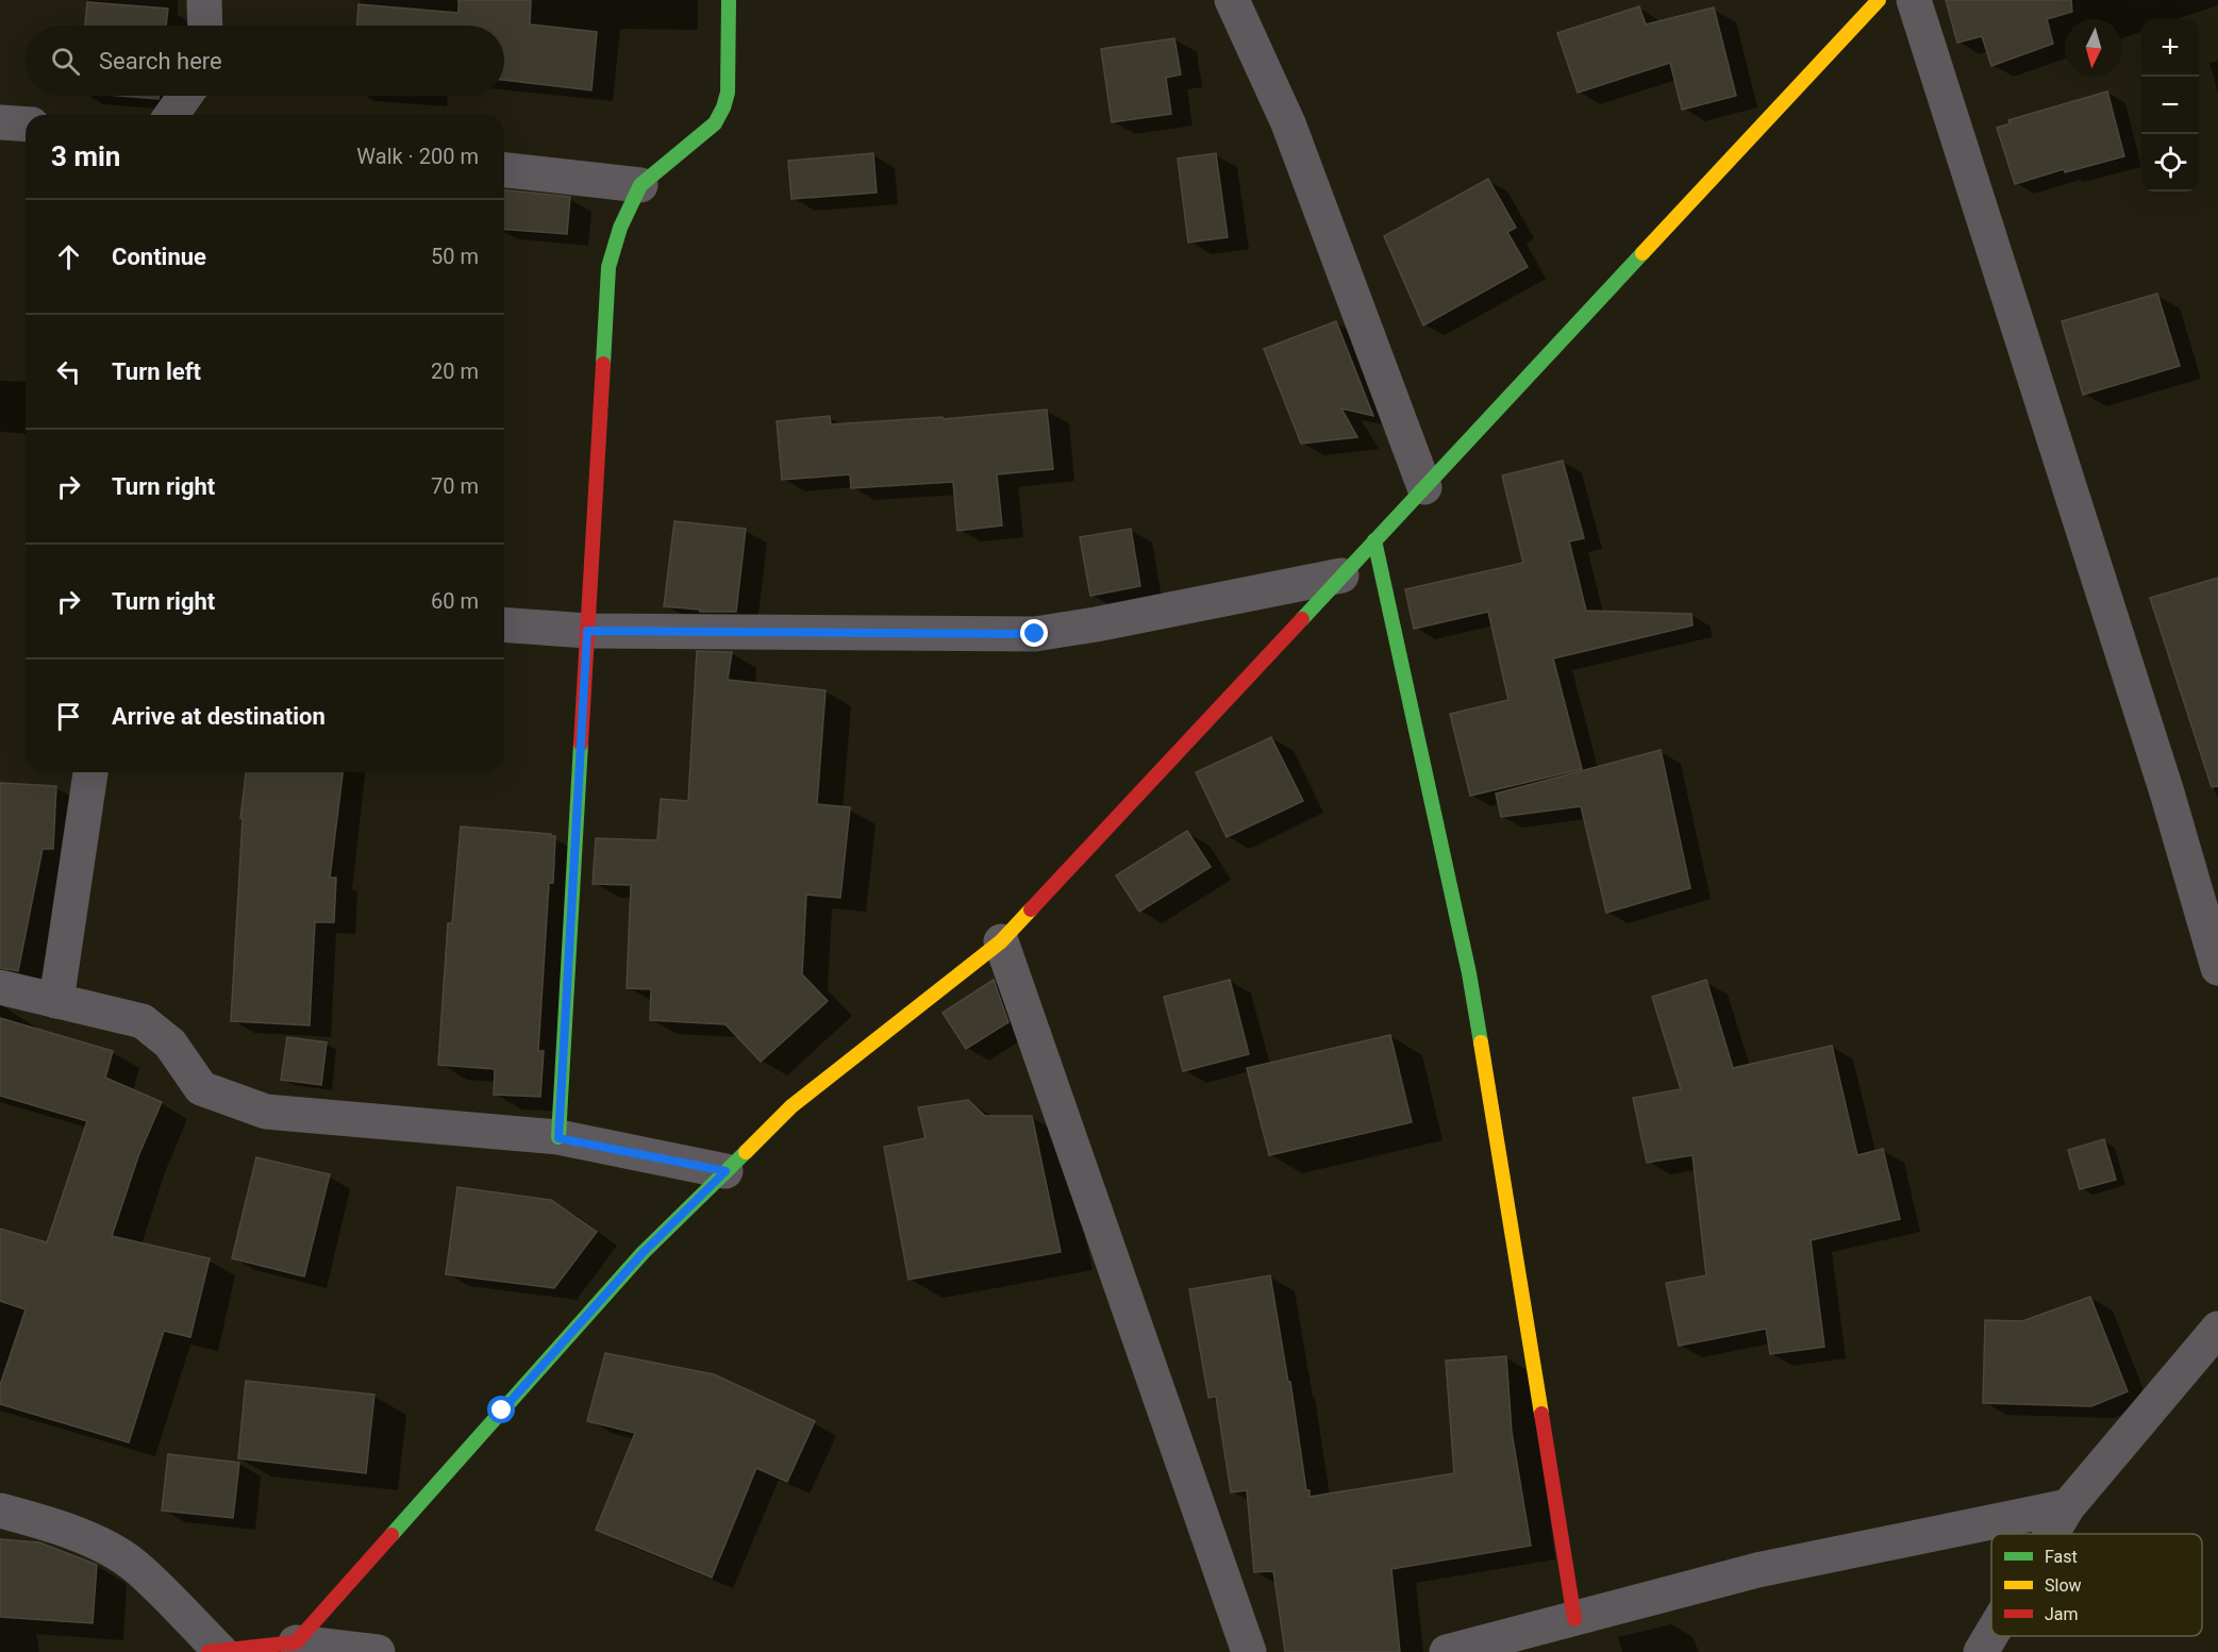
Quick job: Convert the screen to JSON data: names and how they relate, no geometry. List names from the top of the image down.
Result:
{
  "legend": ["Fast", "Slow", "Jam"],
  "north": "bottom",
  "page": {
    "map_buttons": ["+", "−"],
    "search": "Search here",
    "heading": ["3 min", "Walk · 200 m"],
    "list": [
      ["Continue", "50 m"],
      ["Turn left", "20 m"],
      ["Turn right", "70 m"],
      ["Turn right", "60 m"],
      "Arrive at destination"
    ]
  }
}
